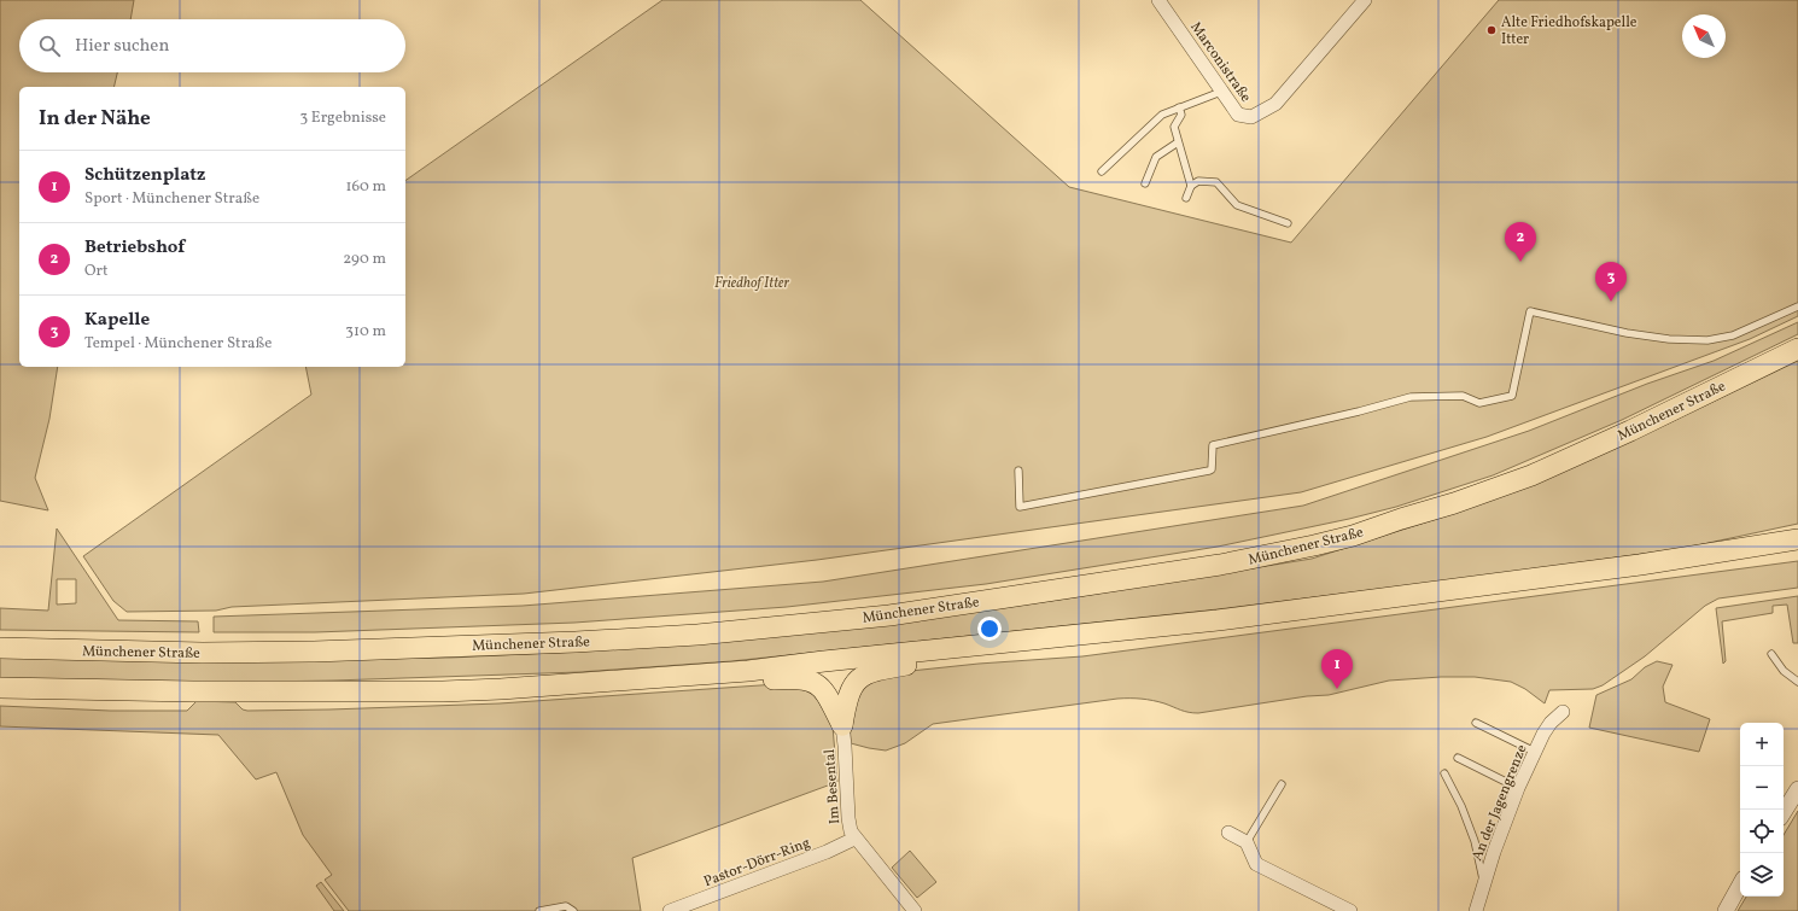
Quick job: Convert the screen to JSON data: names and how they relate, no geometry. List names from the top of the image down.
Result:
{
  "streets": {
    "main road": ["Münchener Straße"],
    "street": [
      "Marconistraße",
      "Im Besental",
      "An der Jagengrenze",
      "Pastor-Dörr-Ring"
    ]
  },
  "crossings": [
    ["Im Besental", "Pastor-Dörr-Ring"]
  ],
  "parks": ["Friedhof Itter"],
  "places": ["Alte Friedhofskapelle Itter"],
  "north": "top left",
  "page": {
    "search": "Hier suchen",
    "heading": ["In der Nähe", "3 Ergebnisse"],
    "list": [
      {
        "mark": "1",
        "name": "Schützenplatz",
        "note": "Sport · Münchener Straße",
        "value": "160 m"
      },
      {
        "mark": "2",
        "name": "Betriebshof",
        "note": "Ort",
        "value": "290 m"
      },
      {
        "mark": "3",
        "name": "Kapelle",
        "note": "Tempel · Münchener Straße",
        "value": "310 m"
      }
    ],
    "pins": ["2", "3", "1"],
    "map_buttons": ["+", "−"]
  }
}
